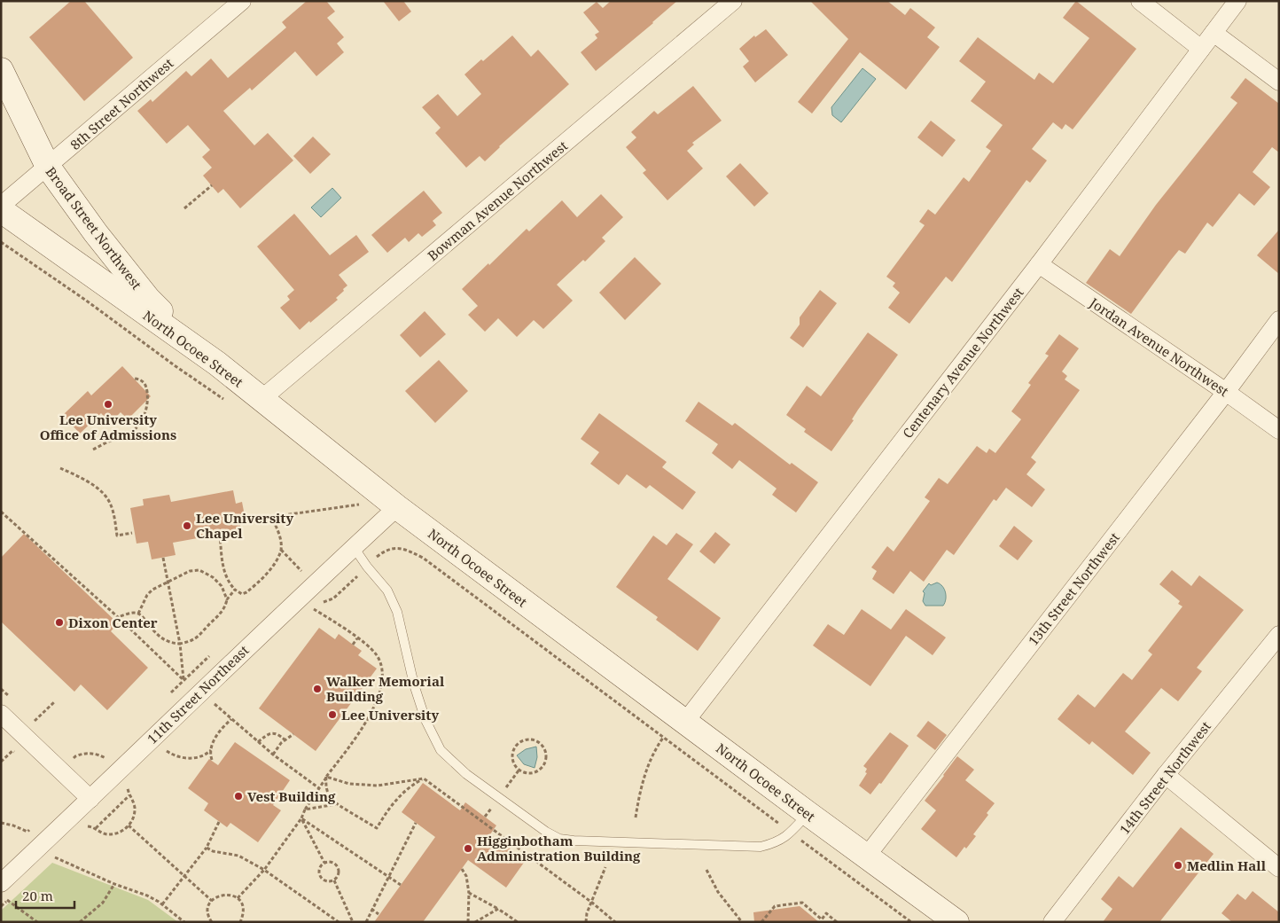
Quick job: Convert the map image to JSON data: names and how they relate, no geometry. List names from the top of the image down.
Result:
{
  "streets": {
    "main road": ["Broad Street Northwest", "North Ocoee Street"],
    "street": [
      "8th Street Northwest",
      "Bowman Avenue Northwest",
      "Jordan Avenue Northwest",
      "Centenary Avenue Northwest",
      "13th Street Northwest",
      "11th Street Northeast",
      "14th Street Northwest"
    ]
  },
  "crossings": [
    ["8th Street Northwest", "Broad Street Northwest"],
    ["Bowman Avenue Northwest", "North Ocoee Street"],
    ["Broad Street Northwest", "North Ocoee Street"],
    ["Jordan Avenue Northwest", "Centenary Avenue Northwest"],
    ["Jordan Avenue Northwest", "13th Street Northwest"],
    ["North Ocoee Street", "Centenary Avenue Northwest"],
    ["North Ocoee Street", "13th Street Northwest"],
    ["North Ocoee Street", "11th Street Northeast"]
  ],
  "places": [
    "Lee University Office of Admissions",
    "Lee University Chapel",
    "Dixon Center",
    "Walker Memorial Building",
    "Lee University",
    "Vest Building",
    "Higginbotham Administration Building",
    "Medlin Hall"
  ],
  "scale_bar": "20 m"
}
